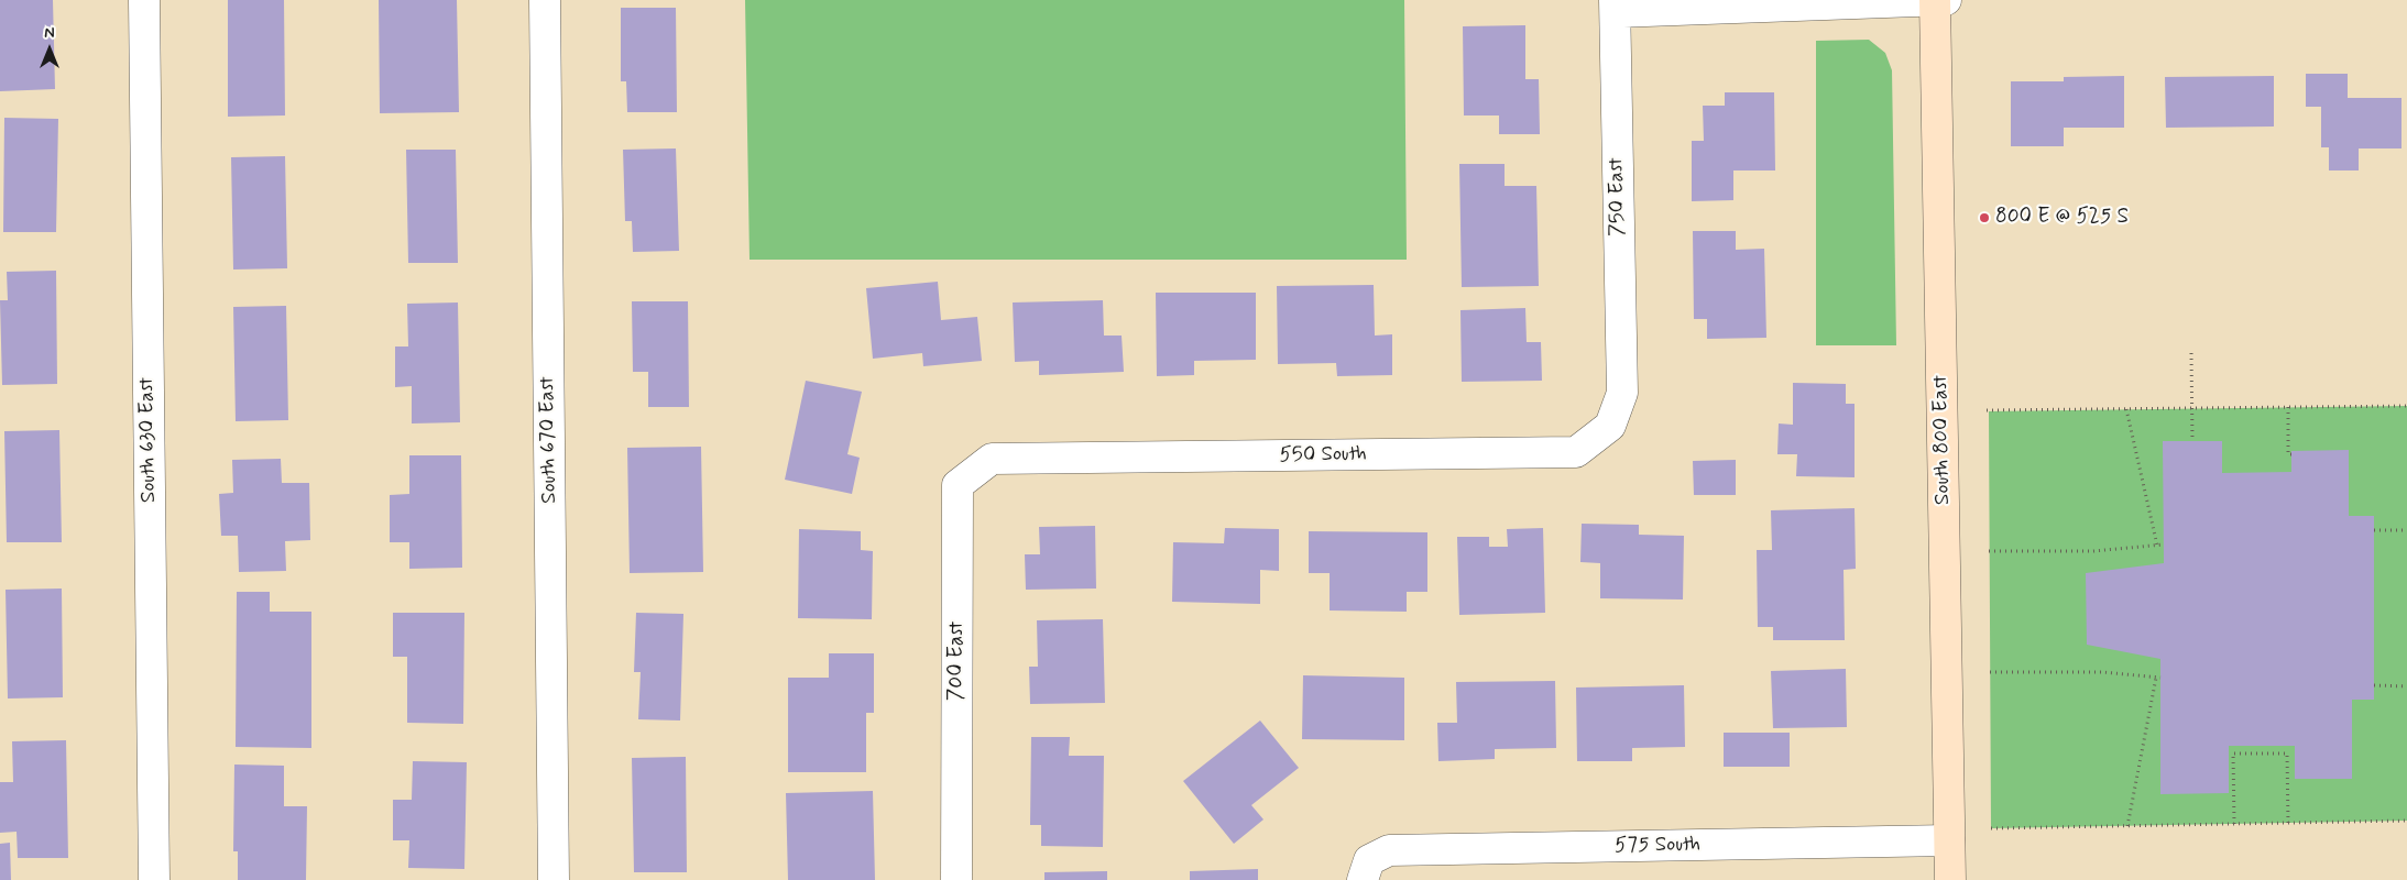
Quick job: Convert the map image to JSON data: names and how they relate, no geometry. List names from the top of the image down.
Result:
{
  "streets": {
    "main road": ["South 800 East"],
    "street": [
      "750 East",
      "South 630 East",
      "South 670 East",
      "550 South",
      "700 East",
      "575 South"
    ]
  },
  "crossings": [
    ["750 East", "550 South"],
    ["South 800 East", "575 South"],
    ["550 South", "700 East"]
  ],
  "places": ["800 E @ 525 S"],
  "north": "top"
}
